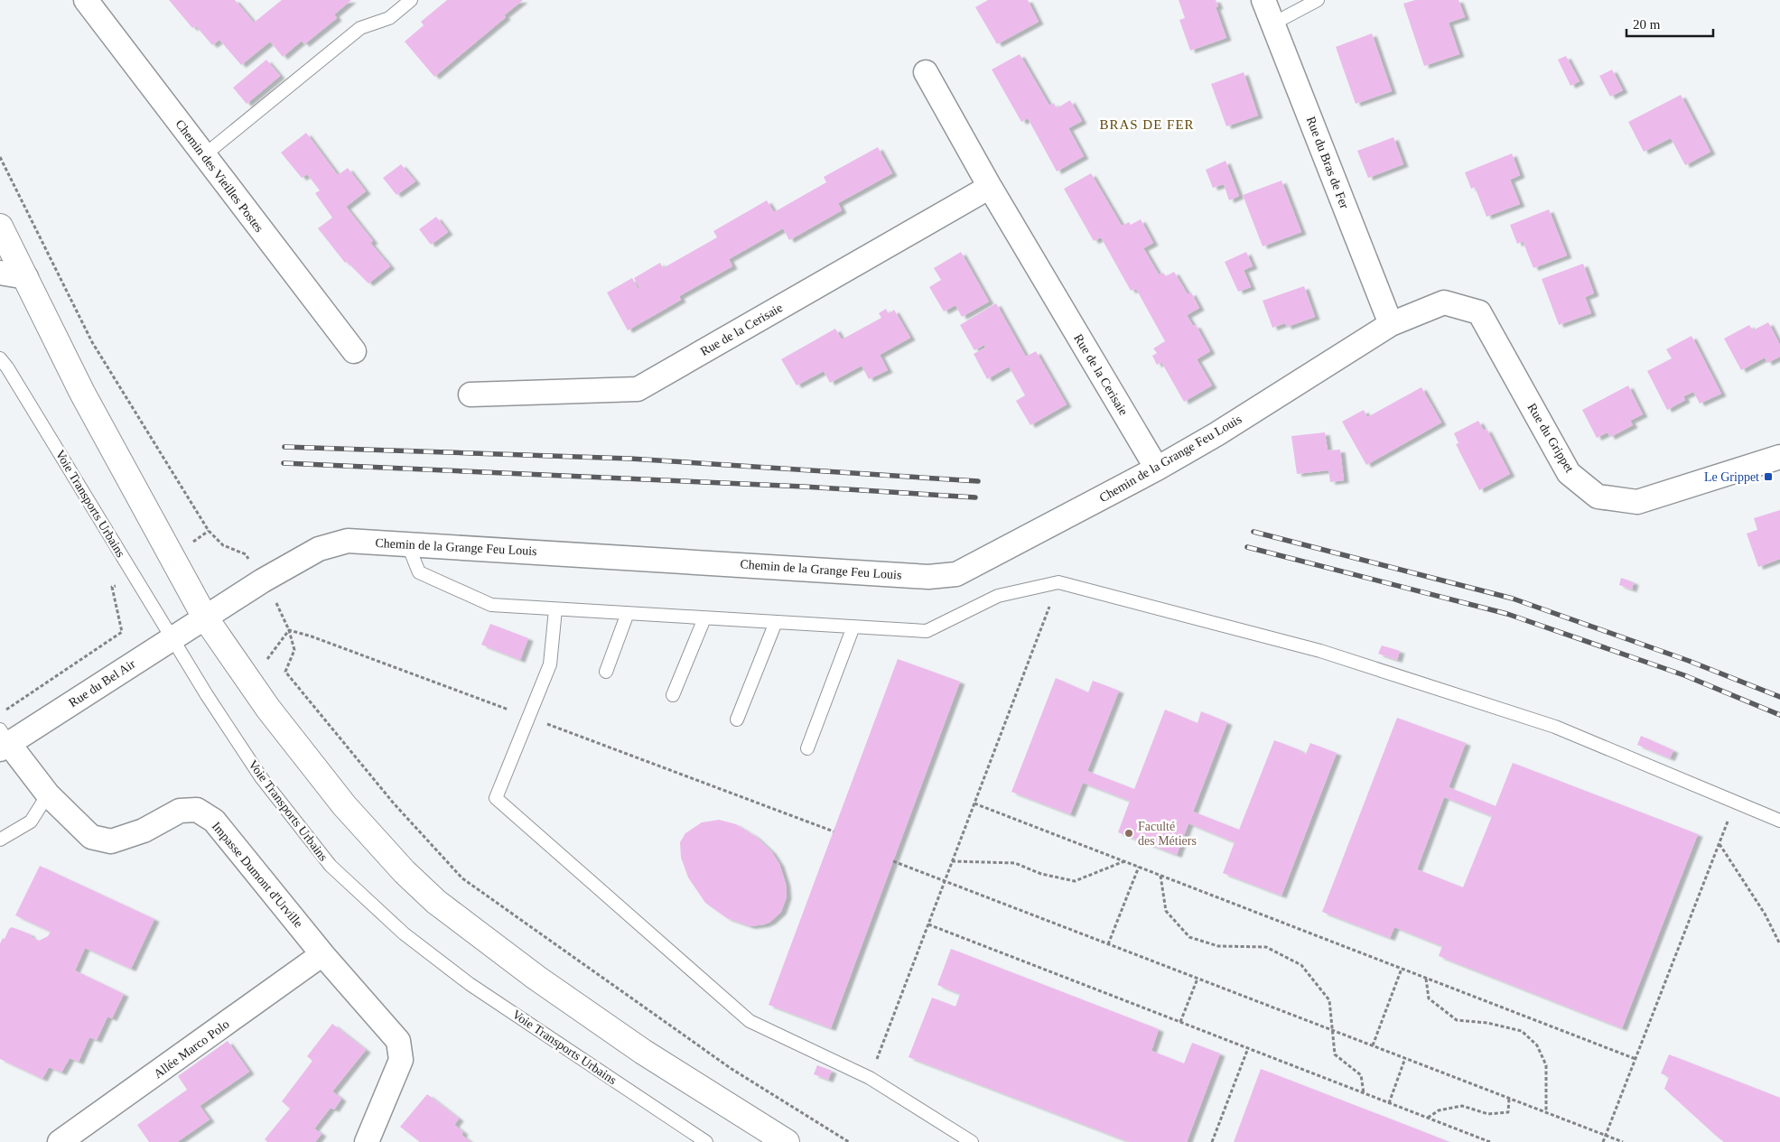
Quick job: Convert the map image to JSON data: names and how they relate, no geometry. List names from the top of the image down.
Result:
{
  "streets": {
    "street": [
      "Rue du Bras de Fer",
      "Chemin des Vieilles Postes",
      "Rue de la Cerisaie",
      "Rue du Grippet",
      "Chemin de la Grange Feu Louis",
      "Rue du Bel Air",
      "Impasse Dumont d'Urville",
      "Allée Marco Polo"
    ],
    "lane": ["Voie Transports Urbains"]
  },
  "crossings": [
    ["Rue du Bras de Fer", "Rue du Grippet"],
    ["Rue du Bras de Fer", "Chemin de la Grange Feu Louis"],
    ["Rue de la Cerisaie", "Chemin de la Grange Feu Louis"],
    ["Rue du Grippet", "Chemin de la Grange Feu Louis"],
    ["Chemin de la Grange Feu Louis", "Rue du Bel Air"],
    ["Voie Transports Urbains", "Rue du Bel Air"],
    ["Rue du Bel Air", "Impasse Dumont d'Urville"],
    ["Impasse Dumont d'Urville", "Allée Marco Polo"]
  ],
  "districts": ["BRAS DE FER"],
  "places": {
    "transit": ["Le Grippet"],
    "other": ["Faculté des Métiers"]
  },
  "scale_bar": "20 m"
}
